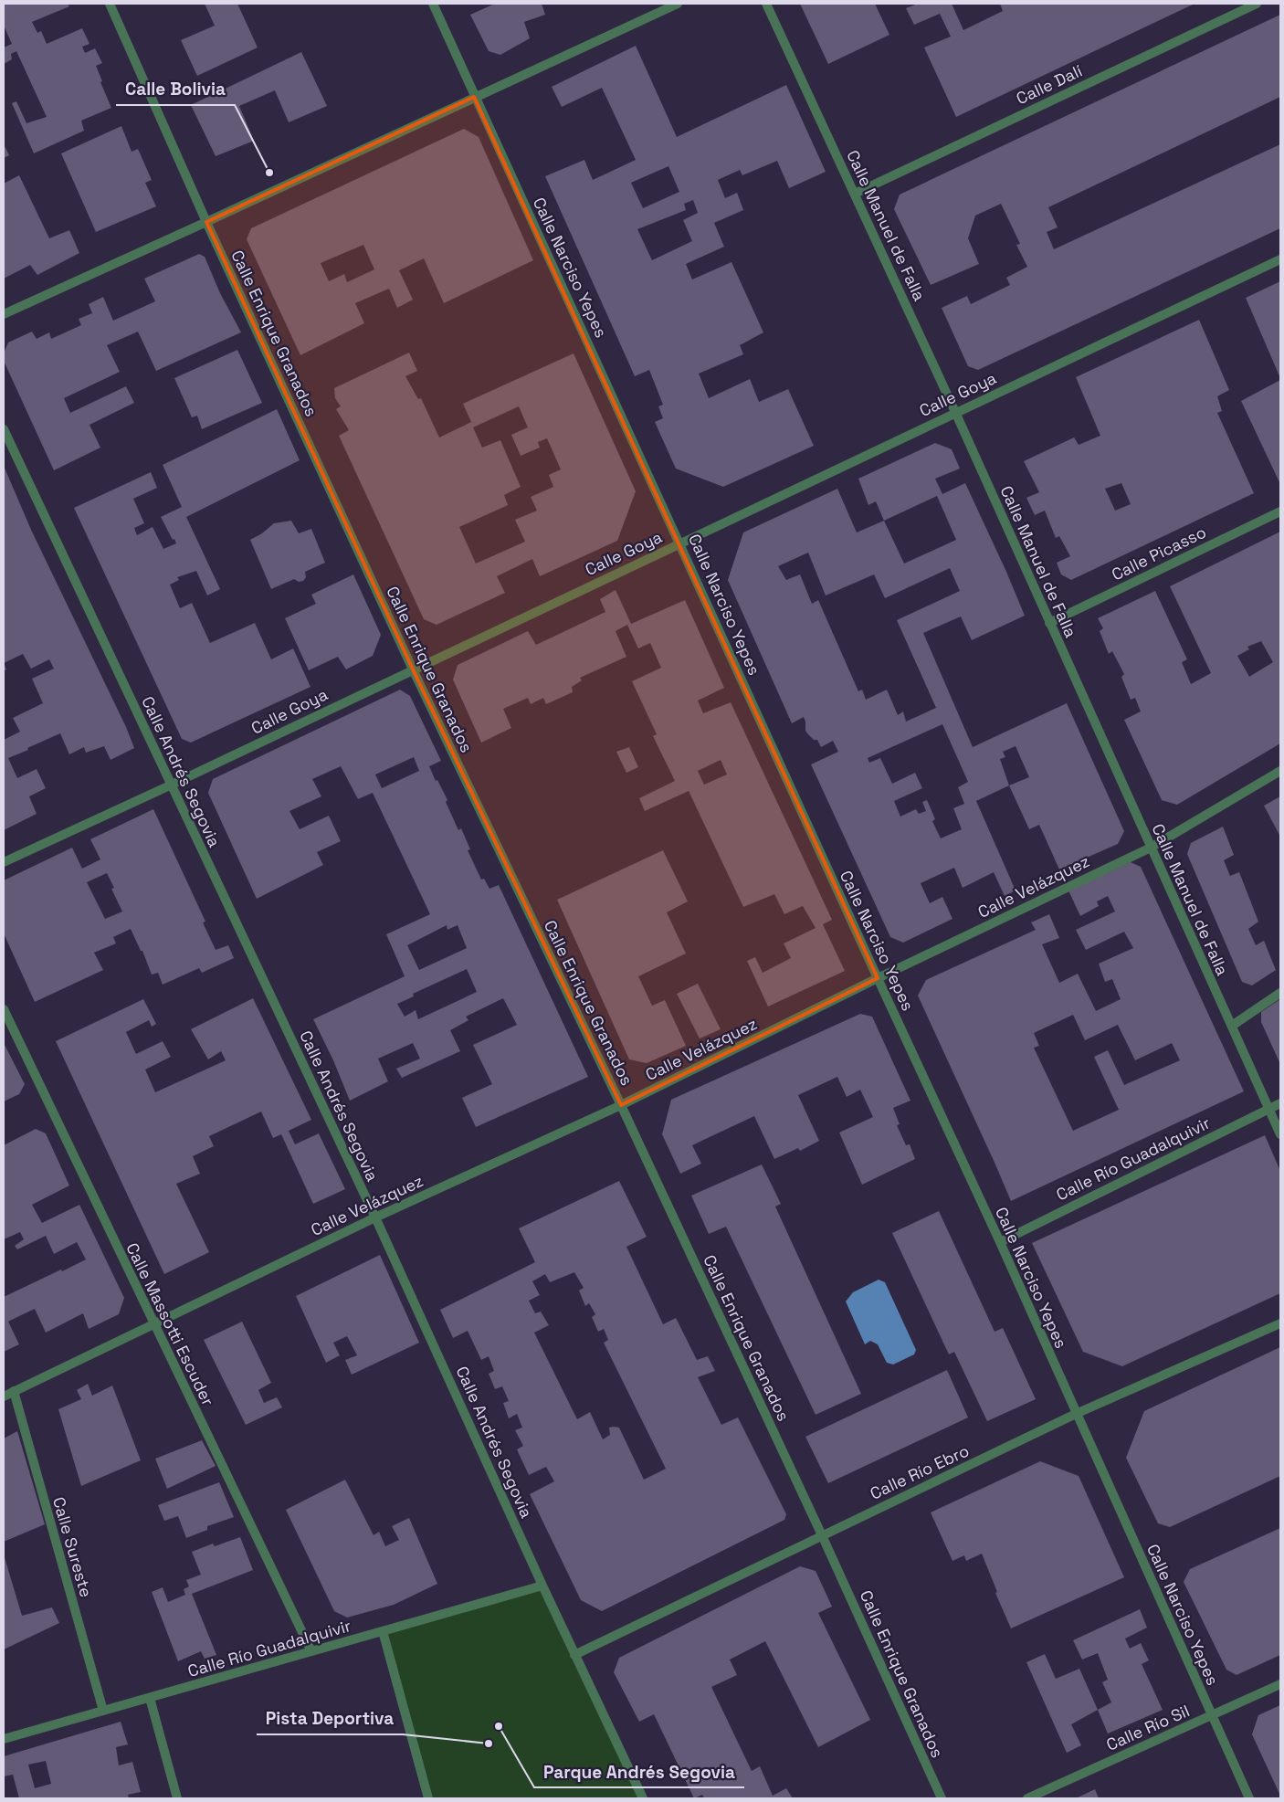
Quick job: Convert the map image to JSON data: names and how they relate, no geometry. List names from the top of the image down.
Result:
{
  "streets": {
    "street": [
      "Calle Dalí",
      "Calle Manuel de Falla",
      "Calle Narciso Yepes",
      "Calle Enrique Granados",
      "Calle Goya",
      "Calle Picasso",
      "Calle Andrés Segovia",
      "Calle Velázquez",
      "Calle Río Guadalquivir",
      "Calle Massotti Escuder",
      "Calle Río Ebro",
      "Calle Sureste",
      "Calle Río Sil"
    ]
  },
  "crossings": [
    ["Calle Dalí", "Calle Manuel de Falla"],
    ["Calle Manuel de Falla", "Calle Goya"],
    ["Calle Manuel de Falla", "Calle Picasso"],
    ["Calle Manuel de Falla", "Calle Velázquez"],
    ["Calle Manuel de Falla", "Calle Río Guadalquivir"],
    ["Calle Narciso Yepes", "Calle Goya"],
    ["Calle Narciso Yepes", "Calle Velázquez"],
    ["Calle Narciso Yepes", "Calle Río Guadalquivir"],
    ["Calle Narciso Yepes", "Calle Río Ebro"],
    ["Calle Narciso Yepes", "Calle Río Sil"],
    ["Calle Enrique Granados", "Calle Goya"],
    ["Calle Enrique Granados", "Calle Velázquez"],
    ["Calle Enrique Granados", "Calle Río Ebro"],
    ["Calle Goya", "Calle Andrés Segovia"],
    ["Calle Andrés Segovia", "Calle Velázquez"],
    ["Calle Andrés Segovia", "Calle Río Guadalquivir"],
    ["Calle Andrés Segovia", "Calle Río Ebro"],
    ["Calle Velázquez", "Calle Massotti Escuder"],
    ["Calle Velázquez", "Calle Sureste"],
    ["Calle Río Guadalquivir", "Calle Massotti Escuder"],
    ["Calle Río Guadalquivir", "Calle Sureste"]
  ],
  "places": ["Calle Bolivia", "Parque Andrés Segovia", "Pista Deportiva"]
}
